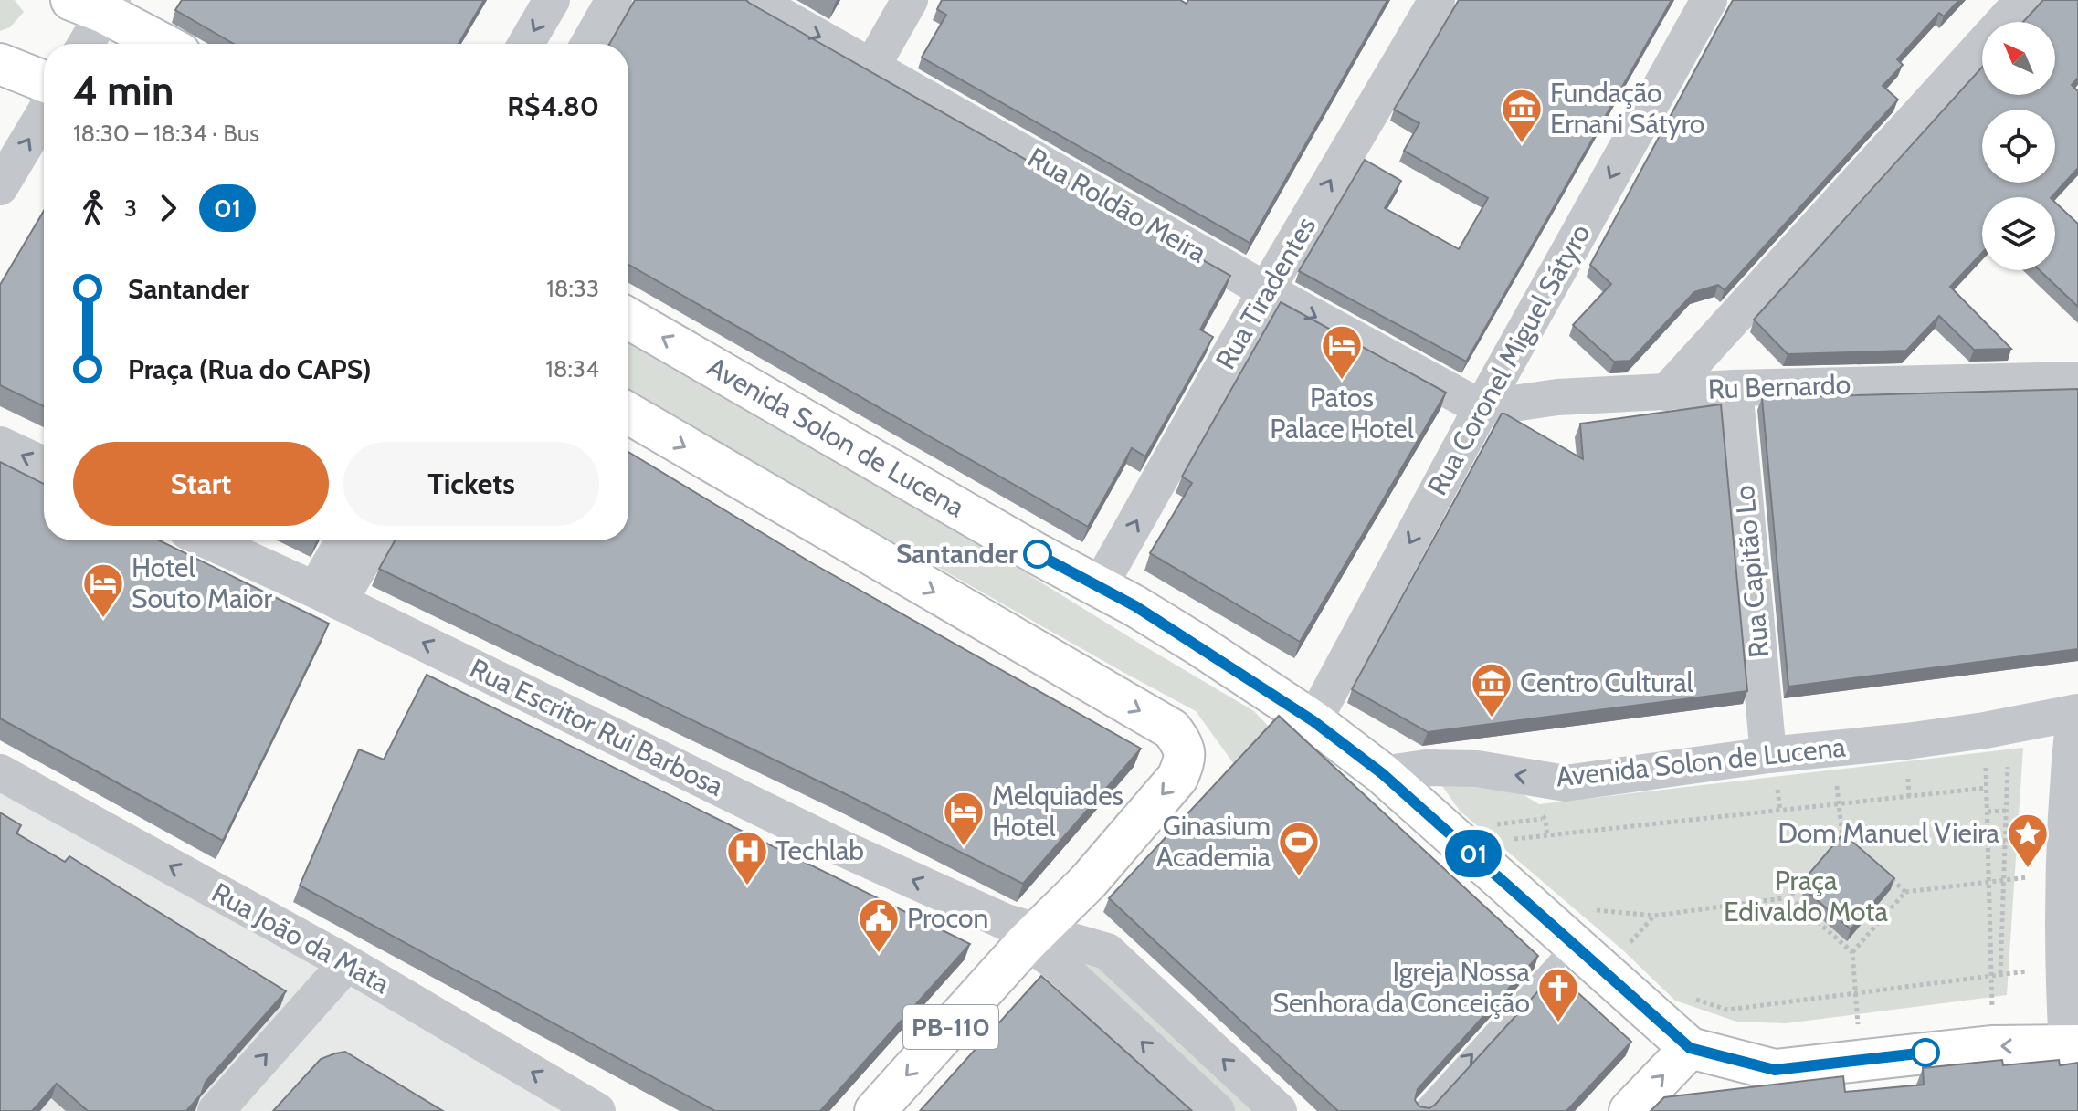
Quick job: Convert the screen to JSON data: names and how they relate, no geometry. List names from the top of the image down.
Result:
{
  "streets": {
    "main road": ["Avenida Solon de Lucena", "PB-110"],
    "street": [
      "Rua Roldão Meira",
      "Rua Tiradentes",
      "Rua Coronel Miguel Sátyro",
      "Ru Bernardo",
      "Rua Capitão Lo",
      "Rua Escritor Rui Barbosa",
      "Rua João da Mata"
    ]
  },
  "crossings": [
    ["Rua Roldão Meira", "Rua Tiradentes"],
    ["Rua Roldão Meira", "Rua Coronel Miguel Sátyro"],
    ["Rua Roldão Meira", "Ru Bernardo"],
    ["Rua Tiradentes", "Avenida Solon de Lucena"],
    ["Rua Coronel Miguel Sátyro", "Ru Bernardo"],
    ["Rua Coronel Miguel Sátyro", "Avenida Solon de Lucena"],
    ["Ru Bernardo", "Rua Capitão Lo"],
    ["Avenida Solon de Lucena", "Rua Capitão Lo"],
    ["Rua Escritor Rui Barbosa", "PB-110"]
  ],
  "one_way": [
    "Rua Roldão Meira",
    "Rua Tiradentes",
    "Rua Escritor Rui Barbosa",
    "Rua João da Mata"
  ],
  "parks": ["Praça Edivaldo Mota"],
  "places": {
    "museum": ["Fundação Ernani Sátyro", "Centro Cultural"],
    "hotel": ["Patos Palace Hotel", "Hotel Souto Maior", "Melquiades Hotel"],
    "other": ["Santander"],
    "place": ["Dom Manuel Vieira"],
    "sports": ["Ginasium Academia"],
    "hospital": ["Techlab"],
    "public building": ["Procon"],
    "church": ["Igreja Nossa Senhora da Conceição"]
  },
  "lines": ["bus line 01"],
  "north": "top left",
  "page": {
    "on_map": "01",
    "heading": ["4 min", "18:30 – 18:34 · Bus", "R$4.80"],
    "legs": ["3", "01"],
    "list": [
      {
        "name": "Santander",
        "value": "18:33"
      },
      {
        "name": "Praça (Rua do CAPS)",
        "value": "18:34"
      }
    ],
    "buttons": ["Start", "Tickets"]
  }
}
